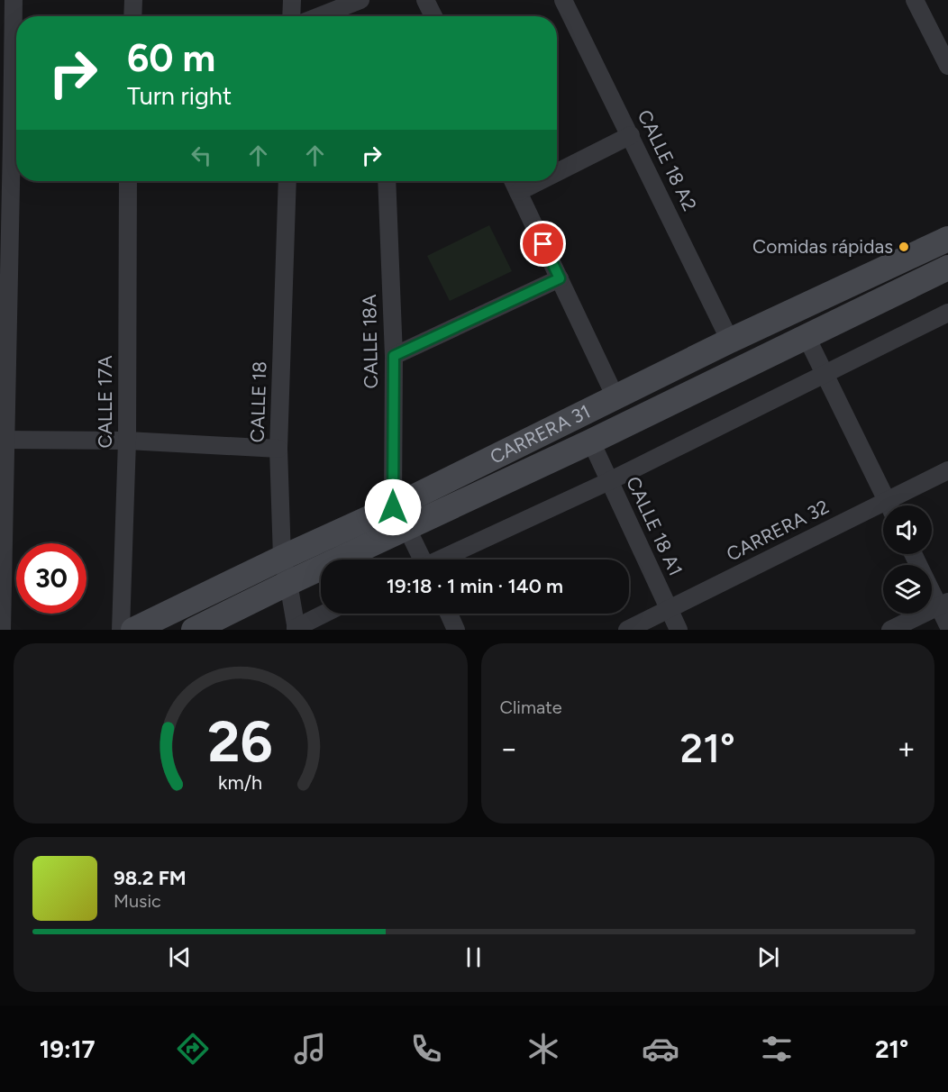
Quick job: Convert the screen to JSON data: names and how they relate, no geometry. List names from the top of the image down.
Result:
{
  "streets": {
    "main road": ["CARRERA 31"],
    "street": [
      "CALLE 18 A2",
      "CALLE 18A",
      "CALLE 17A",
      "CALLE 18",
      "CALLE 18 A1",
      "CARRERA 32"
    ]
  },
  "crossings": [
    ["CALLE 18 A2", "CARRERA 31"],
    ["CALLE 18A", "CARRERA 31"],
    ["CALLE 18", "CARRERA 31"],
    ["CARRERA 31", "CALLE 18 A1"],
    ["CALLE 18 A1", "CARRERA 32"]
  ],
  "places": ["Comidas rápidas"],
  "page": {
    "turn": ["60 m", "Turn right"],
    "limit": "30",
    "trip": "19:18 · 1 min · 140 m",
    "tile": "Climate",
    "heat": ["−", "21°", "+"],
    "song": ["98.2 FM", "Music"],
    "tabs": ["19:17", "21°"],
    "gauge": ["26", "km/h"]
  }
}
